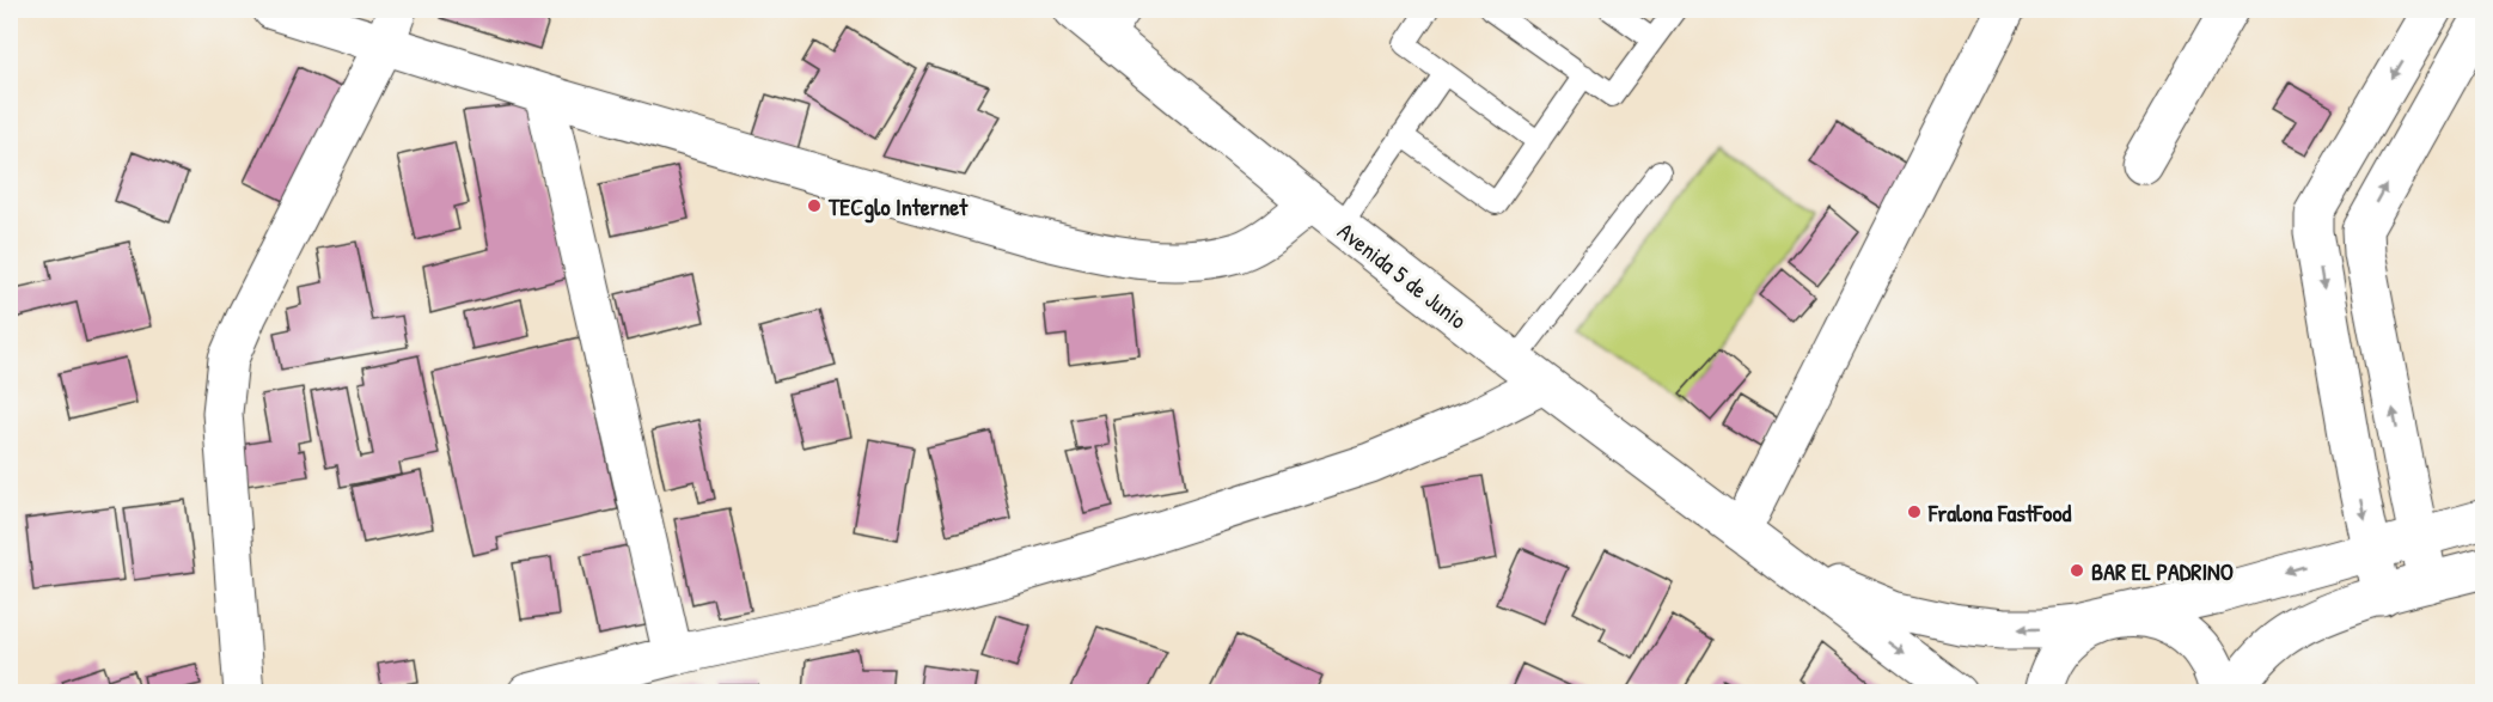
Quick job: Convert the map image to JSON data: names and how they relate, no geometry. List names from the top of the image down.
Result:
{
  "streets": {
    "street": ["Avenida 5 de Junio"]
  },
  "places": ["TECglo Internet", "Fralona FastFood", "BAR EL PADRINO"]
}
